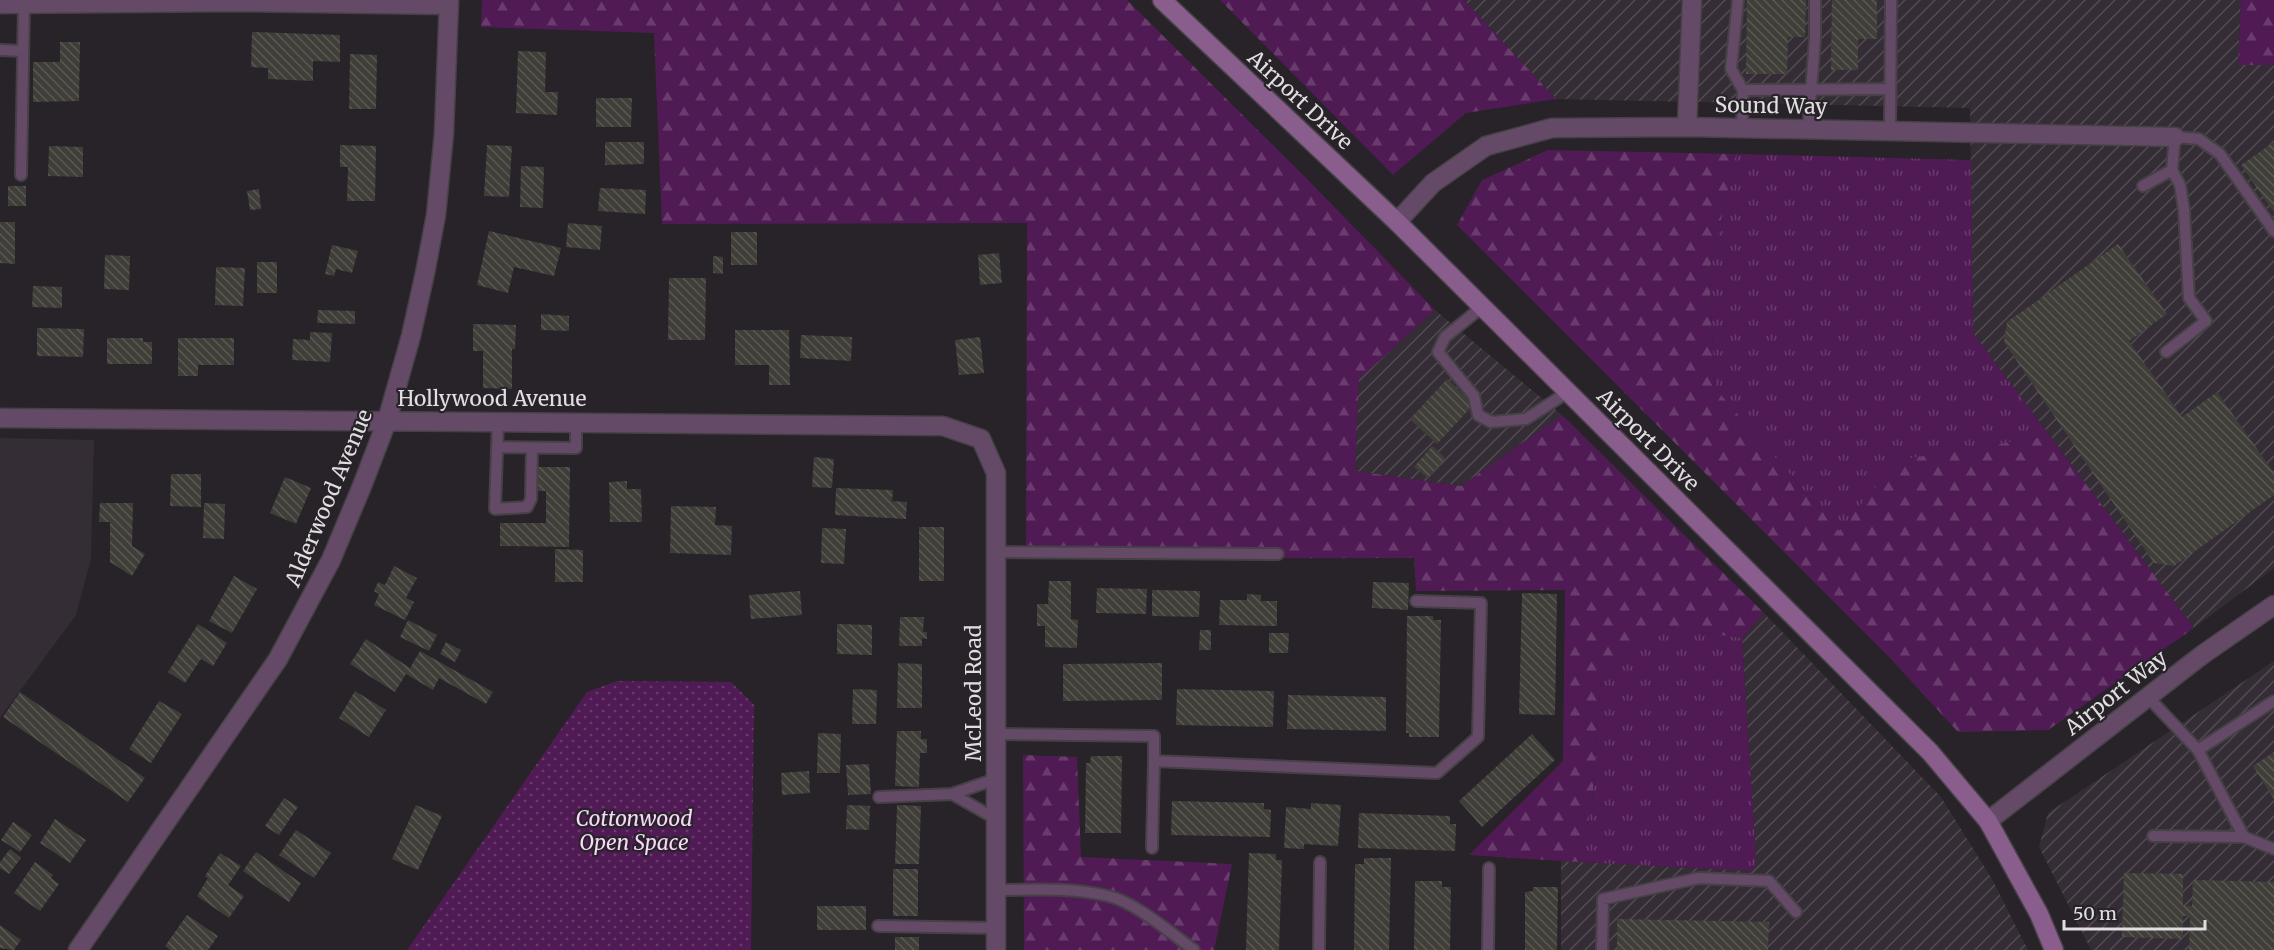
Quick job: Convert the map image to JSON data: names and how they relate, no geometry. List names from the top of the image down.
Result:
{
  "streets": {
    "main road": ["Airport Drive"],
    "street": [
      "Sound Way",
      "Hollywood Avenue",
      "Alderwood Avenue",
      "McLeod Road",
      "Airport Way"
    ]
  },
  "crossings": [
    ["Airport Drive", "Sound Way"],
    ["Airport Drive", "Airport Way"],
    ["Hollywood Avenue", "Alderwood Avenue"],
    ["Hollywood Avenue", "McLeod Road"]
  ],
  "parks": ["Cottonwood Open Space"],
  "scale_bar": "50 m"
}
